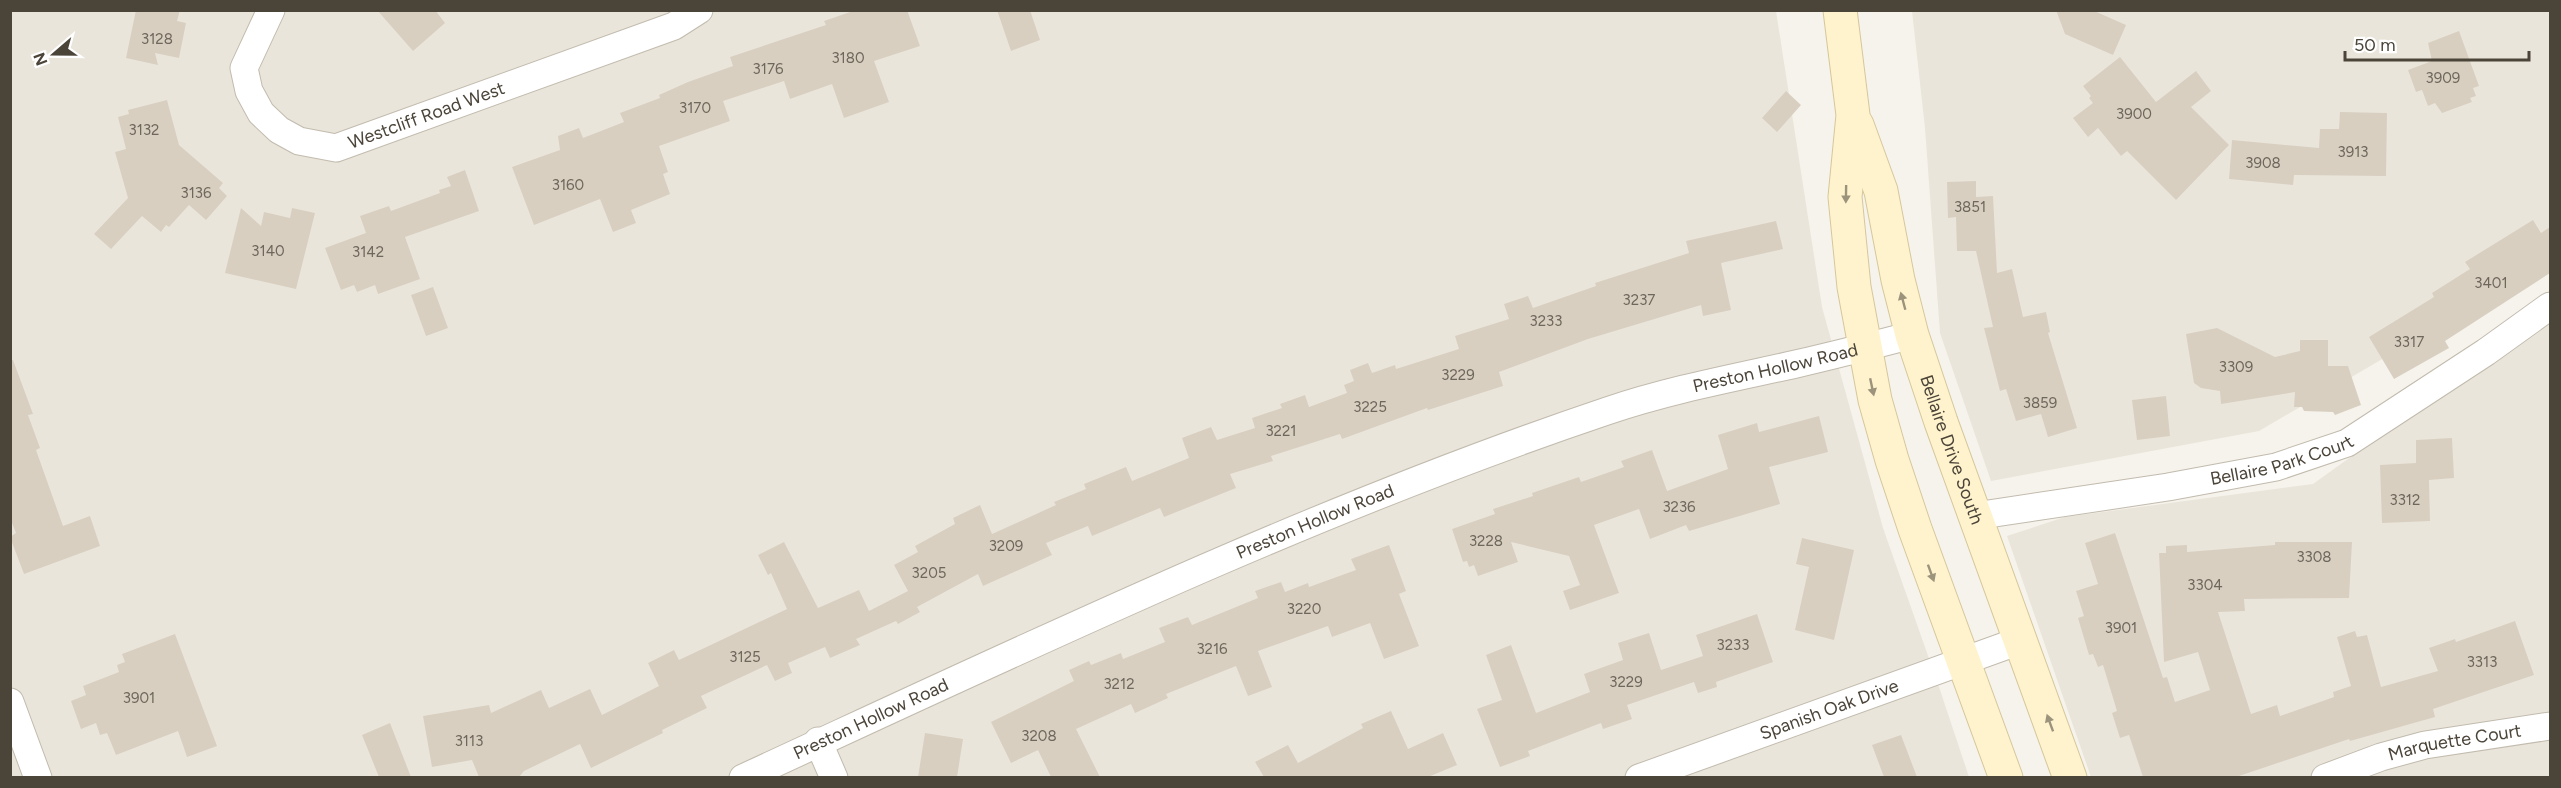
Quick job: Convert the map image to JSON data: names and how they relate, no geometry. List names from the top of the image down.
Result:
{
  "streets": {
    "main road": ["Bellaire Drive South"],
    "street": [
      "Westcliff Road West",
      "Preston Hollow Road",
      "Bellaire Park Court",
      "Spanish Oak Drive",
      "Marquette Court"
    ]
  },
  "crossings": [
    ["Preston Hollow Road", "Bellaire Drive South"],
    ["Bellaire Drive South", "Bellaire Park Court"],
    ["Bellaire Drive South", "Spanish Oak Drive"]
  ],
  "house_numbers": [
    "3128",
    "3180",
    "3176",
    "3909",
    "3170",
    "3900",
    "3132",
    "3913",
    "3908",
    "3160",
    "3136",
    "3851",
    "3140",
    "3142",
    "3401",
    "3237",
    "3233",
    "3317",
    "3309",
    "3229",
    "3859",
    "3225",
    "3221",
    "3312",
    "3236",
    "3228",
    "3209",
    "3308",
    "3205",
    "3304",
    "3220",
    "3901",
    "3233",
    "3216",
    "3125",
    "3313",
    "3229",
    "3212",
    "3901",
    "3208",
    "3113"
  ],
  "scale_bar": "50 m",
  "north": "left"
}
